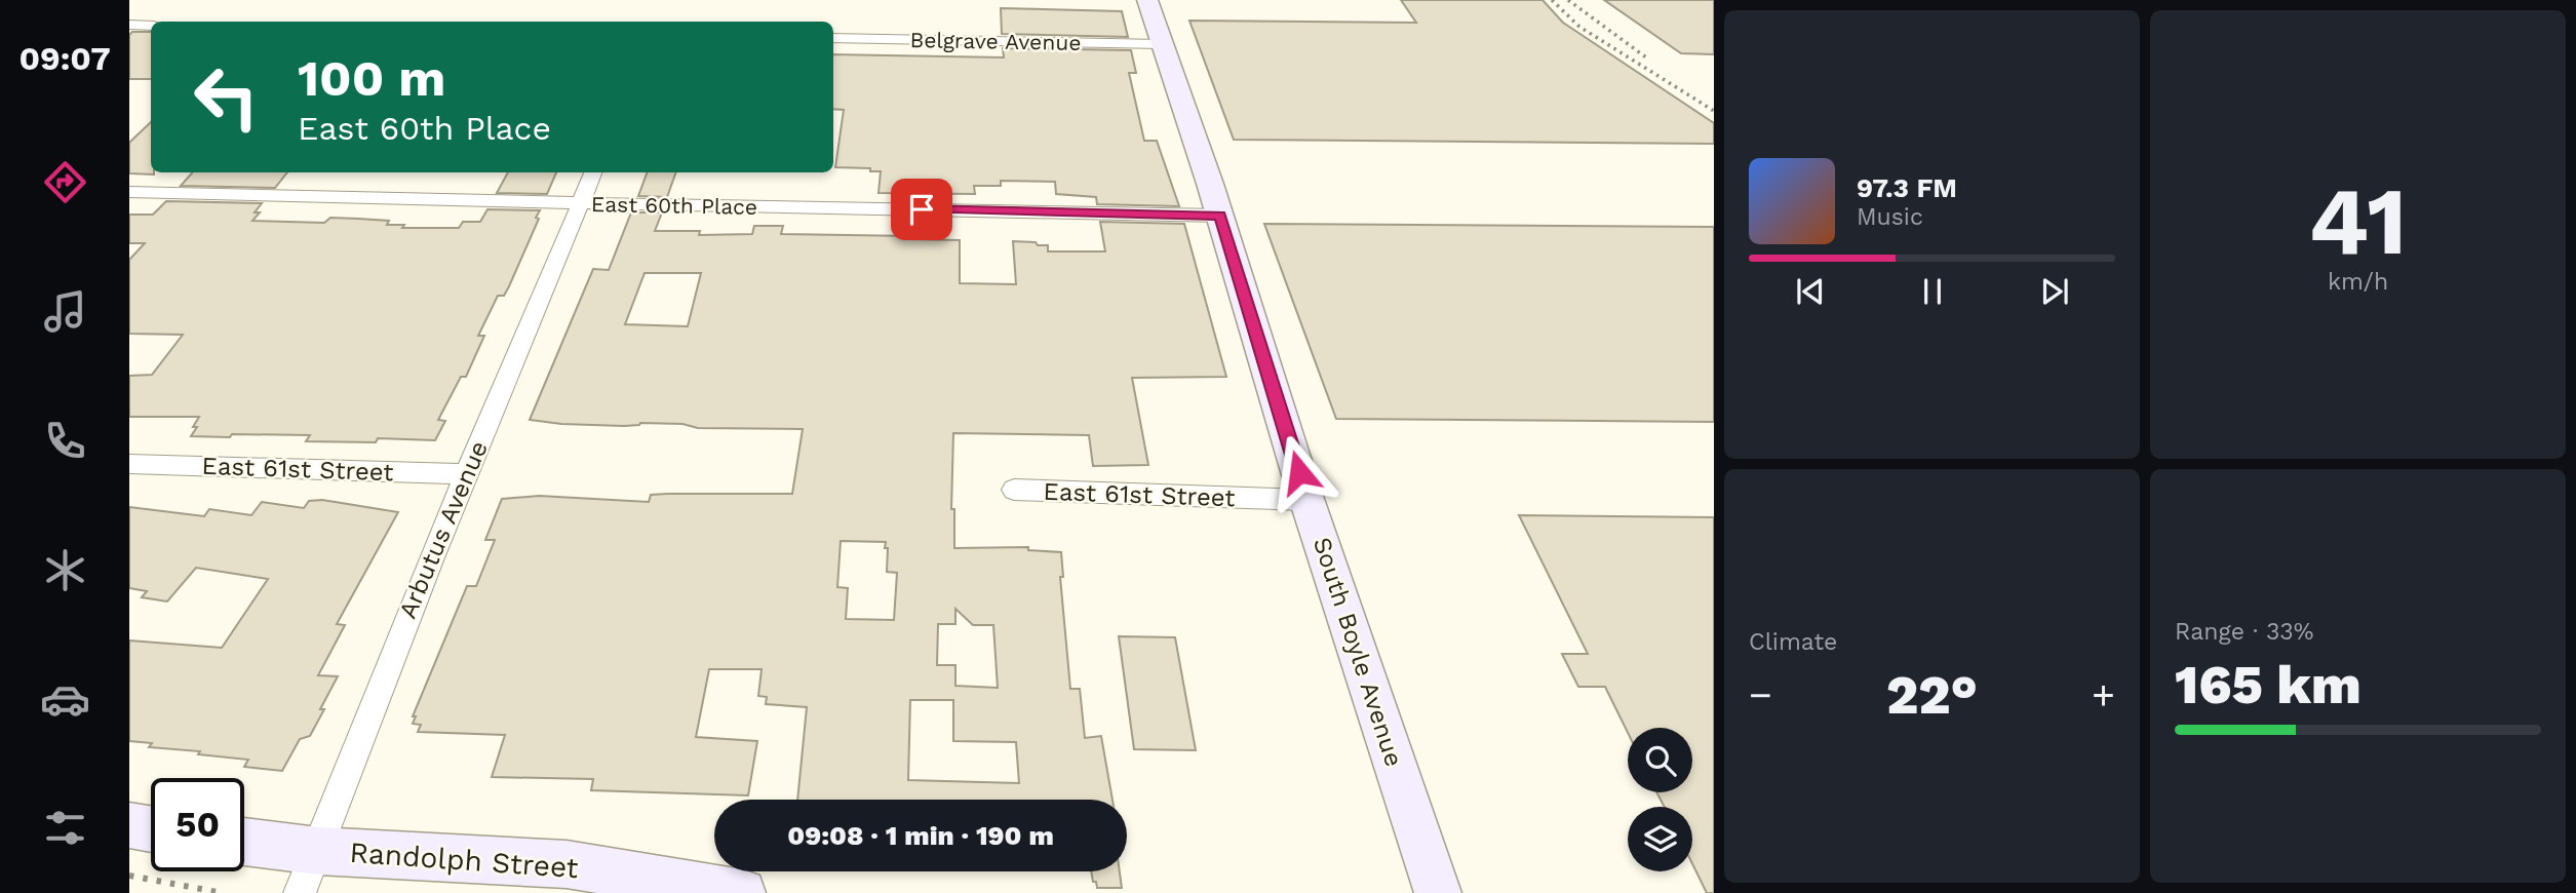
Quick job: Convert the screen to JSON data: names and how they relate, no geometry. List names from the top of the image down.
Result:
{
  "streets": {
    "main road": ["South Boyle Avenue", "Randolph Street"],
    "street": [
      "Belgrave Avenue",
      "East 60th Place",
      "East 61st Street",
      "Arbutus Avenue"
    ]
  },
  "crossings": [
    ["Belgrave Avenue", "South Boyle Avenue"],
    ["East 60th Place", "Arbutus Avenue"],
    ["East 60th Place", "South Boyle Avenue"],
    ["East 61st Street", "Arbutus Avenue"],
    ["East 61st Street", "South Boyle Avenue"],
    ["Arbutus Avenue", "Randolph Street"]
  ],
  "page": {
    "tabs": "09:07",
    "tile": [
      ["41", "km/h"],
      "Climate",
      ["Range · 33%", "165 km"]
    ],
    "turn": ["100 m", "East 60th Place"],
    "song": ["97.3 FM", "Music"],
    "heat": ["−", "22°", "+"],
    "limit": "50",
    "trip": "09:08 · 1 min · 190 m"
  }
}
